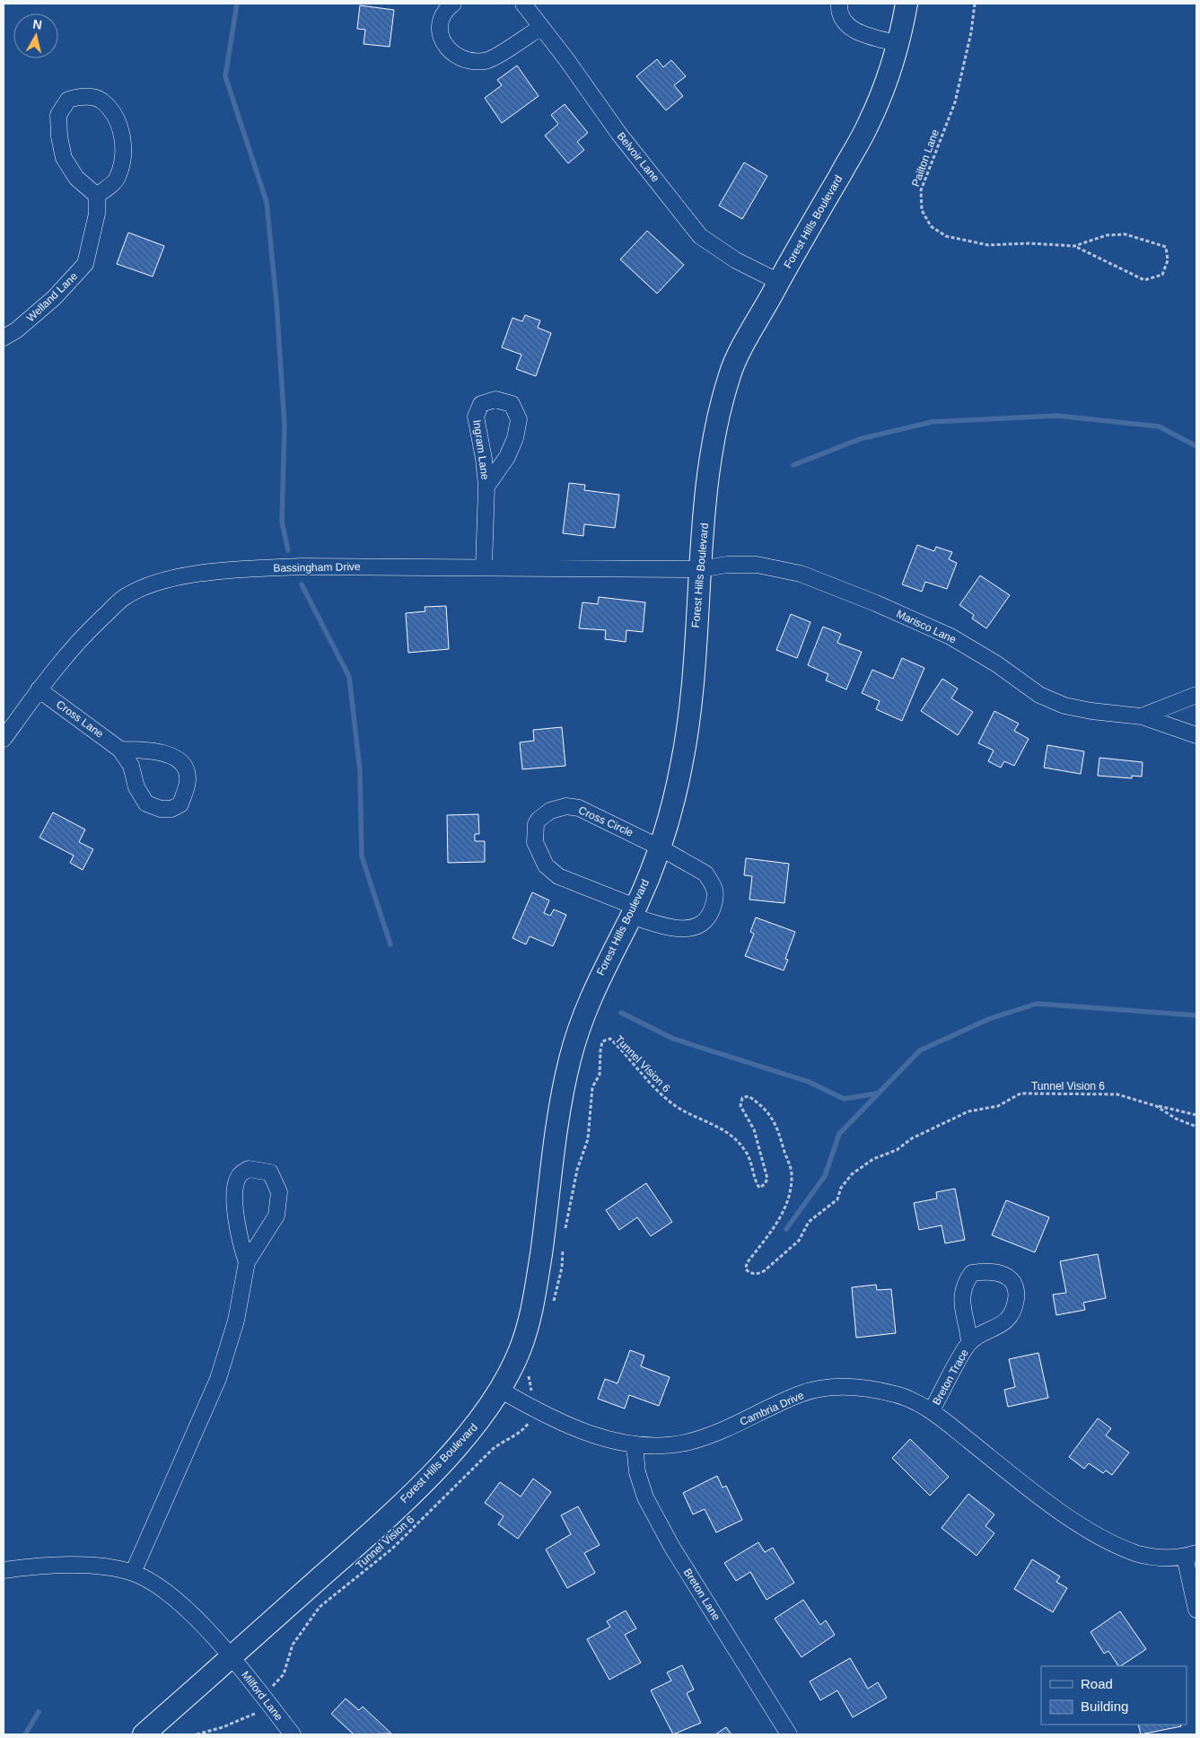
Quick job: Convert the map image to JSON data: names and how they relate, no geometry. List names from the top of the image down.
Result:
{
  "streets": {
    "main road": ["Forest Hills Boulevard"],
    "street": [
      "Belvoir Lane",
      "Welland Lane",
      "Ingram Lane",
      "Bassingham Drive",
      "Marisco Lane",
      "Cross Lane",
      "Cross Circle",
      "Breton Trace",
      "Cambria Drive",
      "Breton Lane",
      "Milford Lane"
    ],
    "path": ["Pailton Lane", "Tunnel Vision 6"]
  },
  "crossings": [
    ["Belvoir Lane", "Forest Hills Boulevard"],
    ["Forest Hills Boulevard", "Bassingham Drive"],
    ["Forest Hills Boulevard", "Marisco Lane"],
    ["Forest Hills Boulevard", "Cross Circle"],
    ["Forest Hills Boulevard", "Cambria Drive"],
    ["Forest Hills Boulevard", "Milford Lane"],
    ["Ingram Lane", "Bassingham Drive"],
    ["Bassingham Drive", "Marisco Lane"],
    ["Bassingham Drive", "Cross Lane"],
    ["Breton Trace", "Cambria Drive"],
    ["Cambria Drive", "Breton Lane"]
  ],
  "legend": ["Road", "Building"],
  "north": "top"
}
